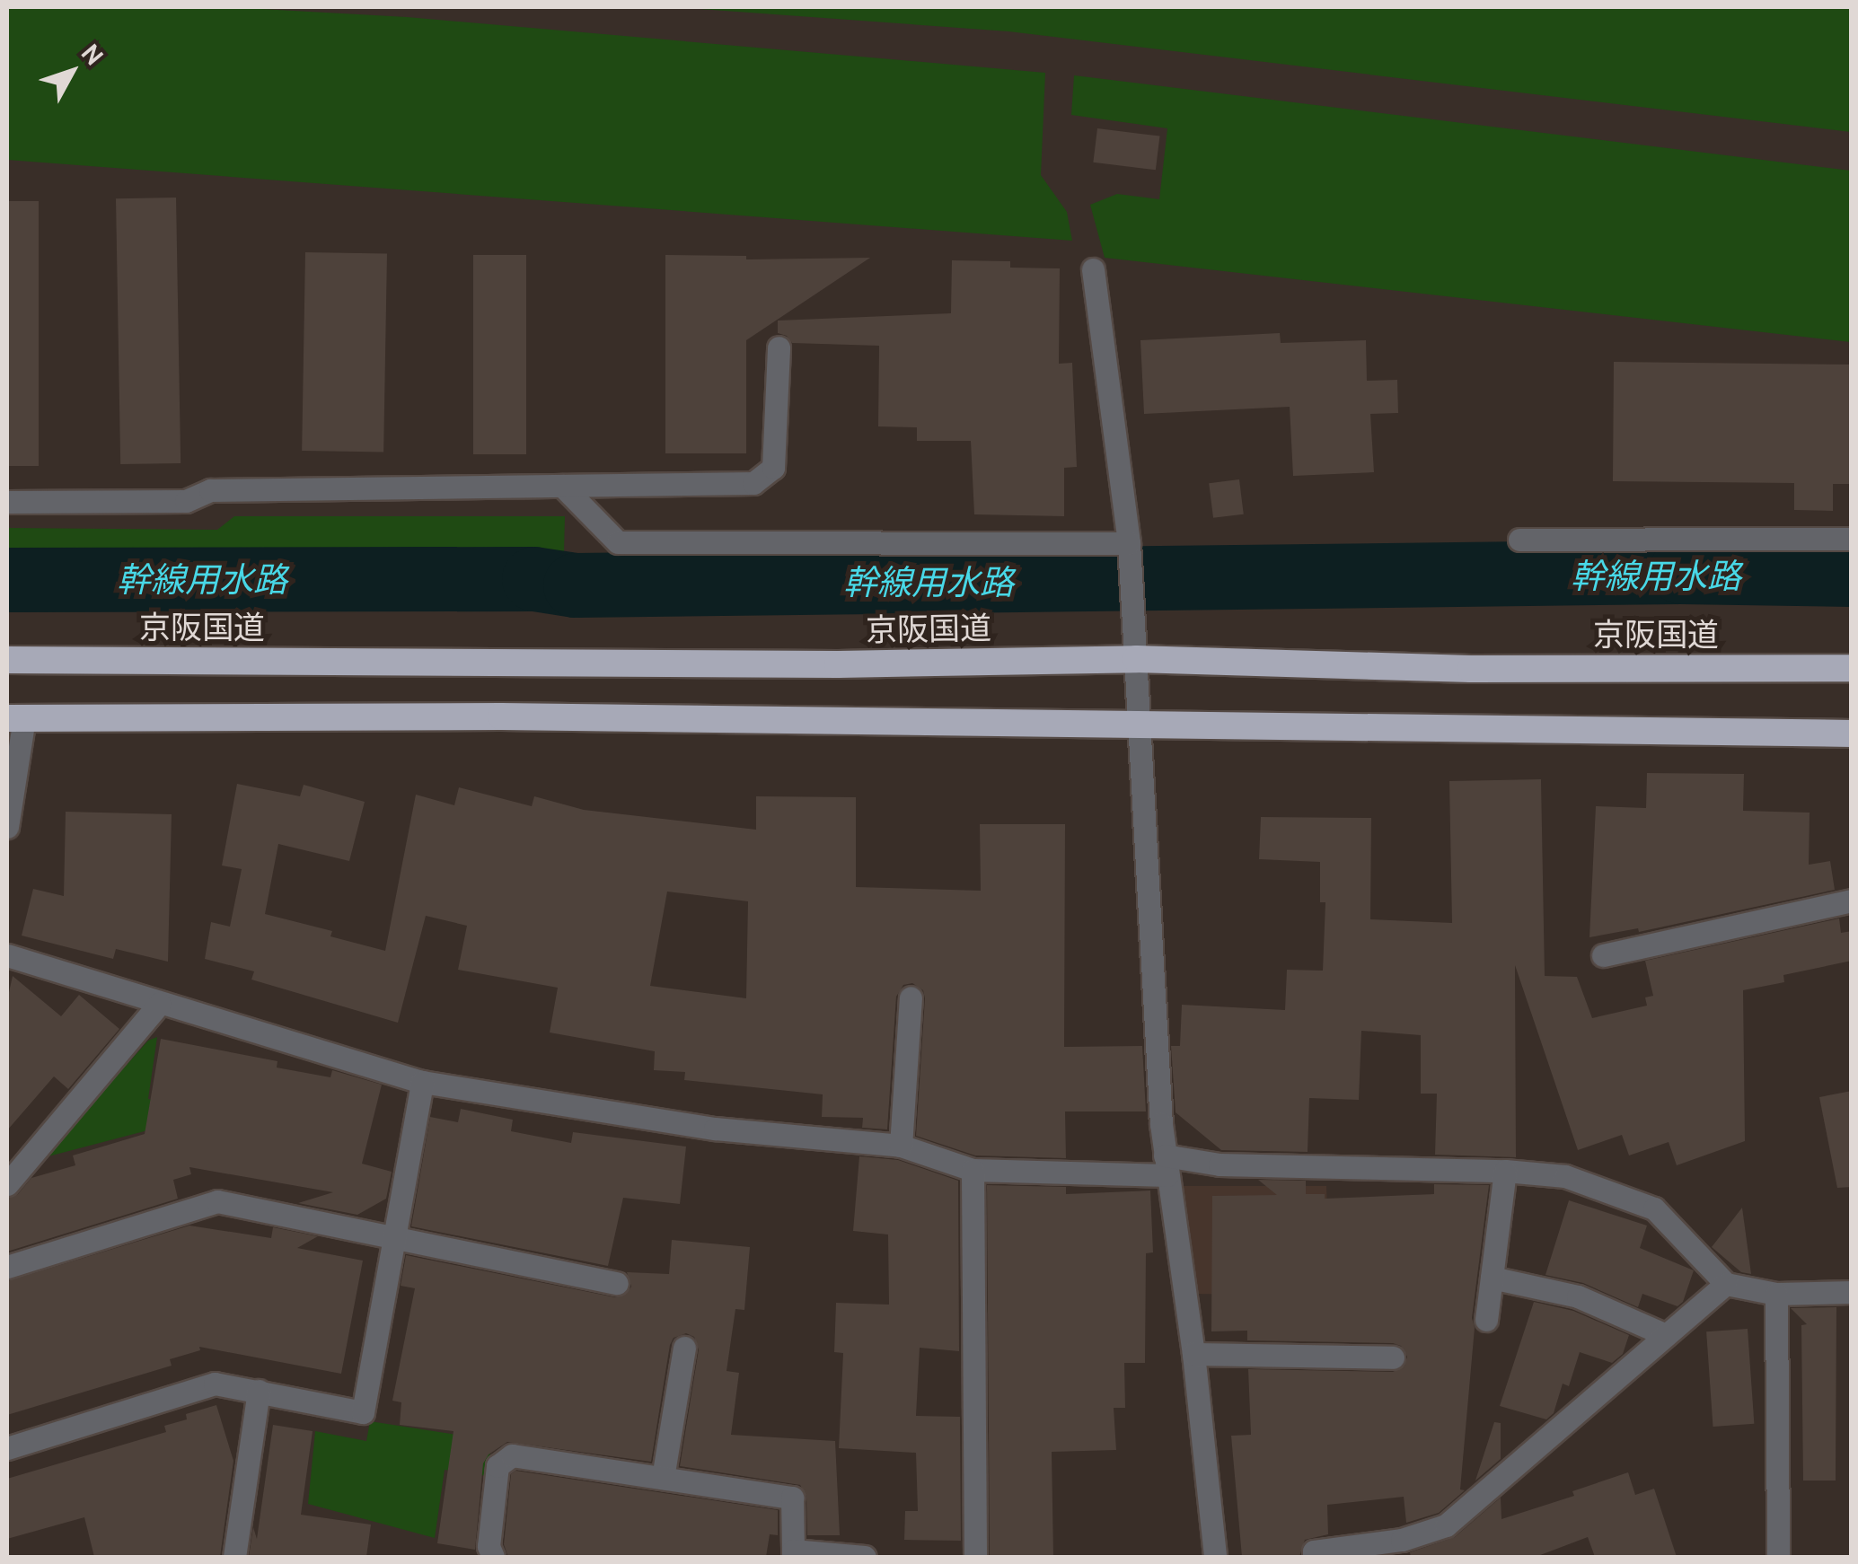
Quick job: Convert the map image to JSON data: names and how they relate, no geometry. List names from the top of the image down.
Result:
{
  "streets": {
    "highway": ["京阪国道"]
  },
  "water": ["幹線用水路"],
  "north": "top right"
}
